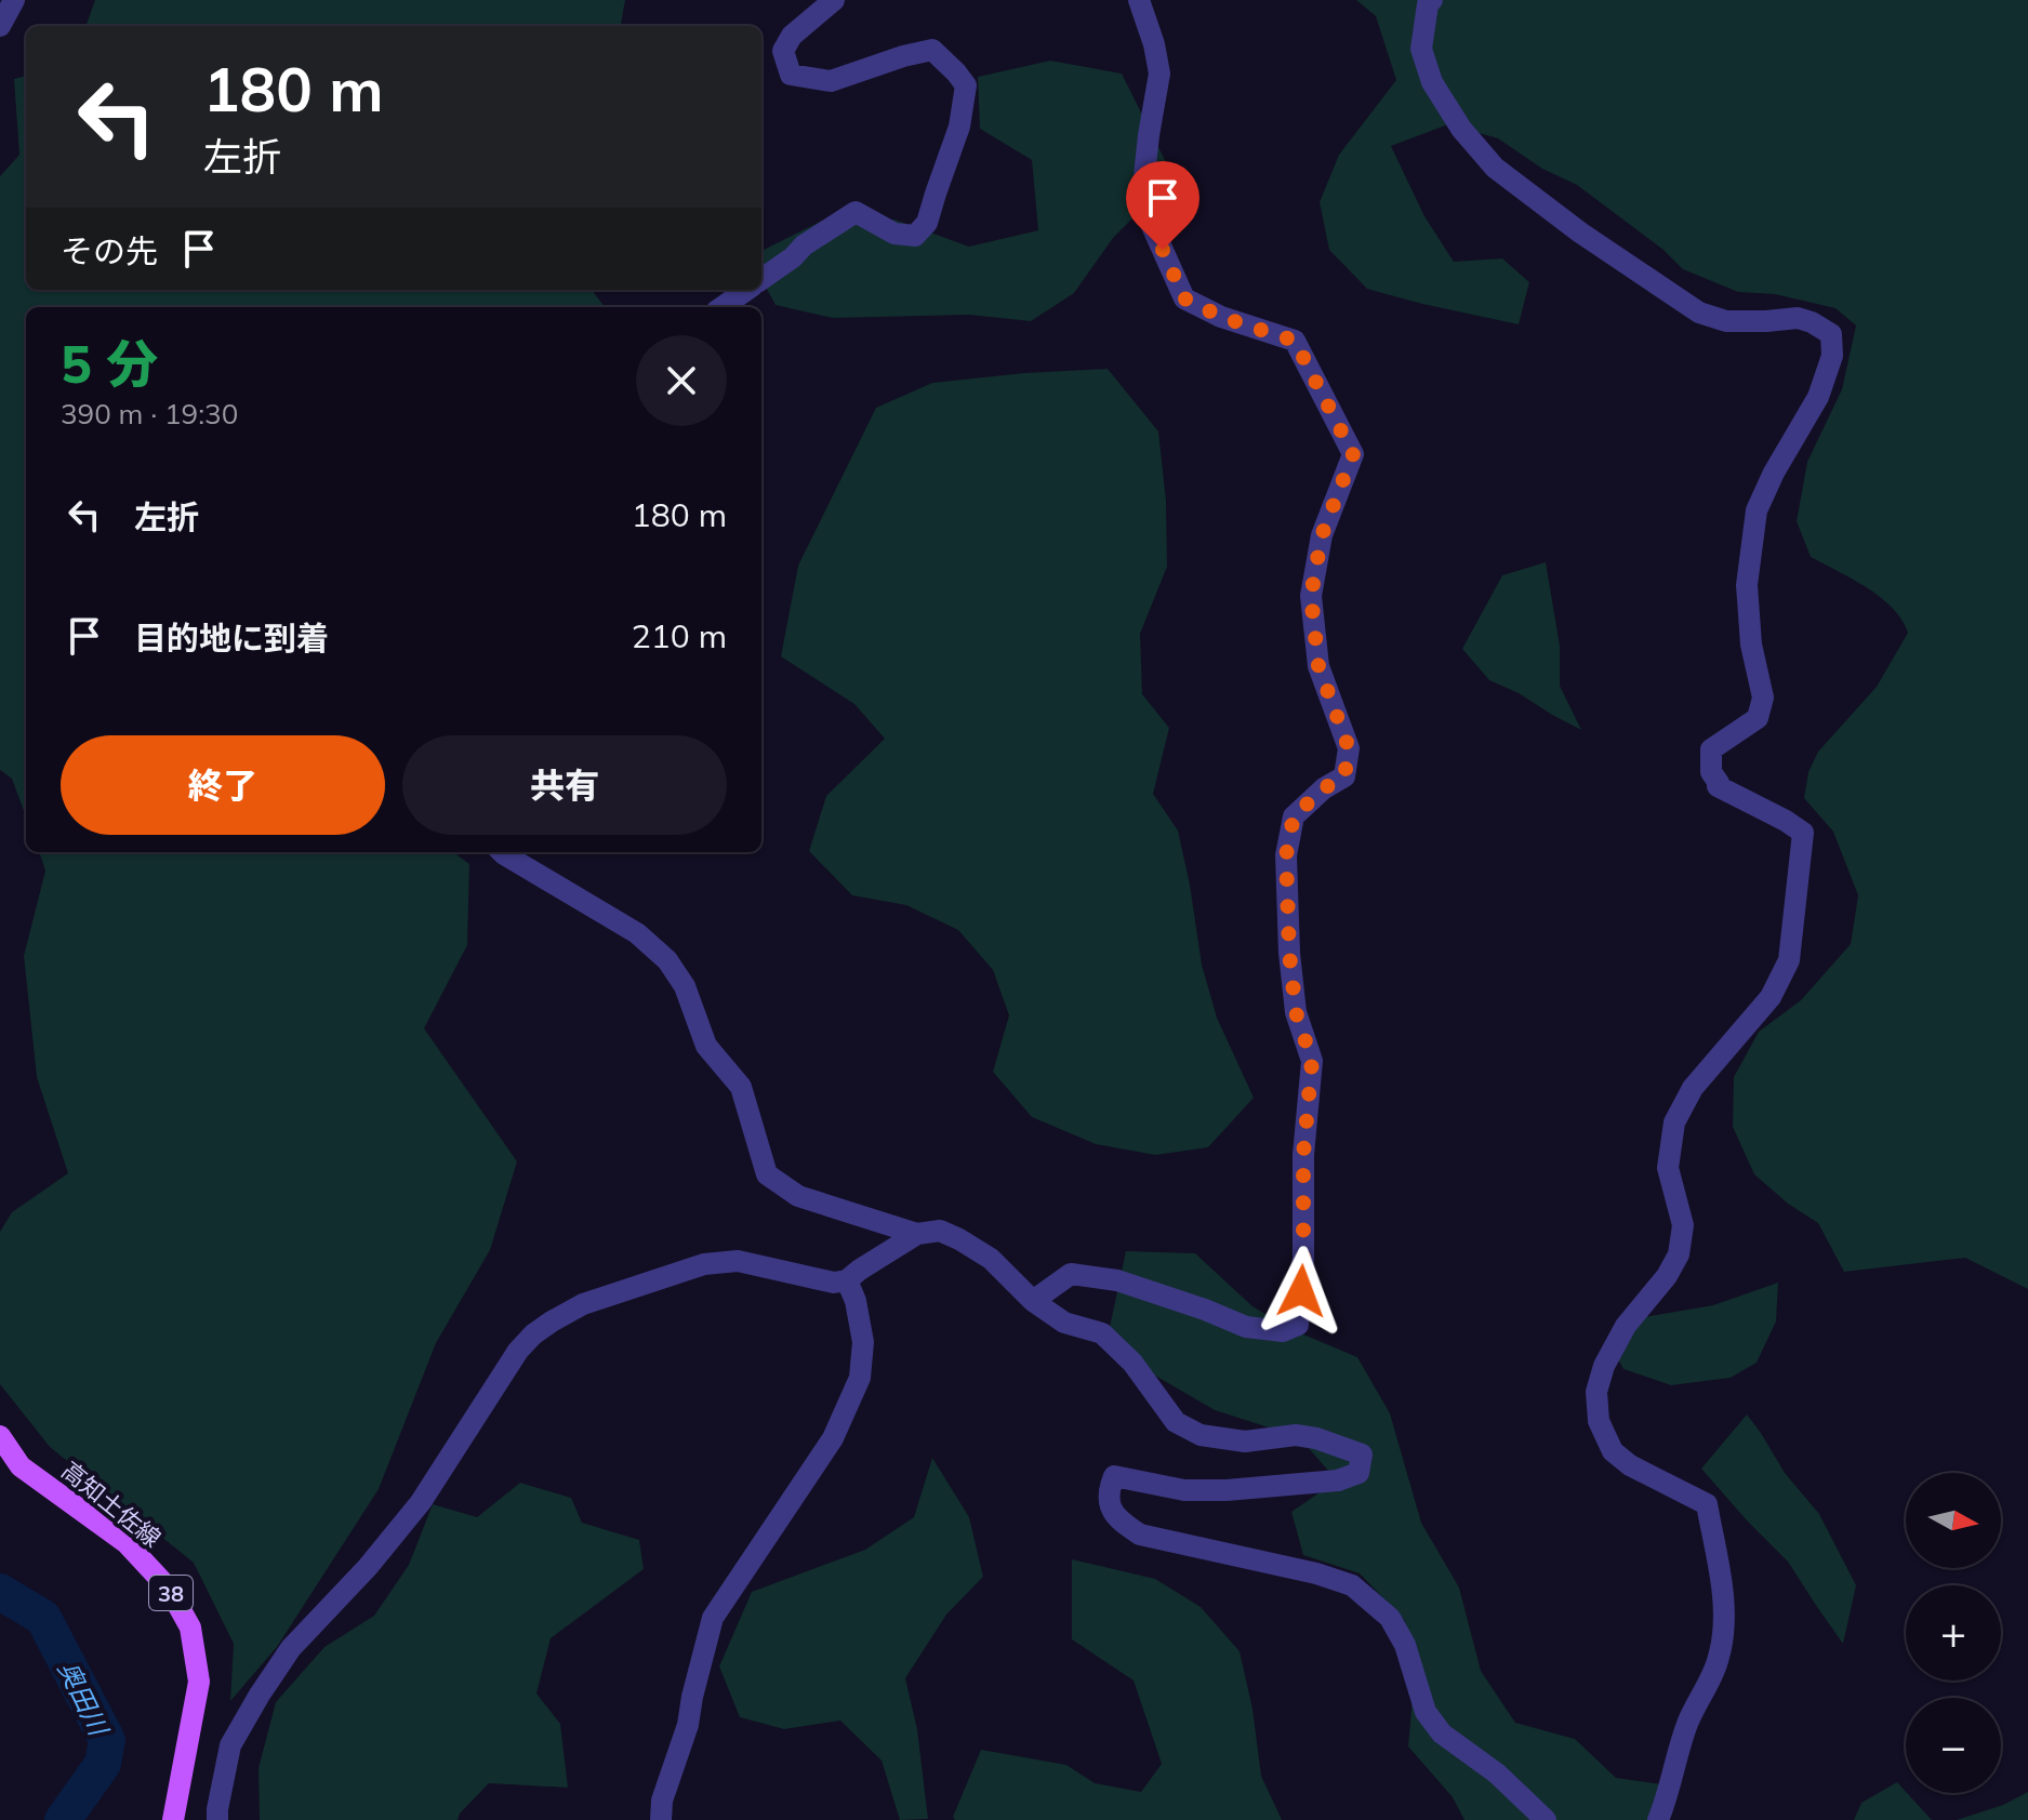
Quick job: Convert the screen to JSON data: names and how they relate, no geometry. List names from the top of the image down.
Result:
{
  "streets": {
    "main road": ["高知土佐線", "38"]
  },
  "water": ["奥田川"],
  "north": "right",
  "page": {
    "turn": ["180 m", "左折"],
    "then": "その先",
    "heading": ["5 分", "390 m · 19:30"],
    "list": [
      {
        "name": "左折",
        "value": "180 m"
      },
      {
        "name": "目的地に到着",
        "value": "210 m"
      }
    ],
    "buttons": ["終了", "共有"],
    "map_buttons": ["+", "−"]
  }
}
